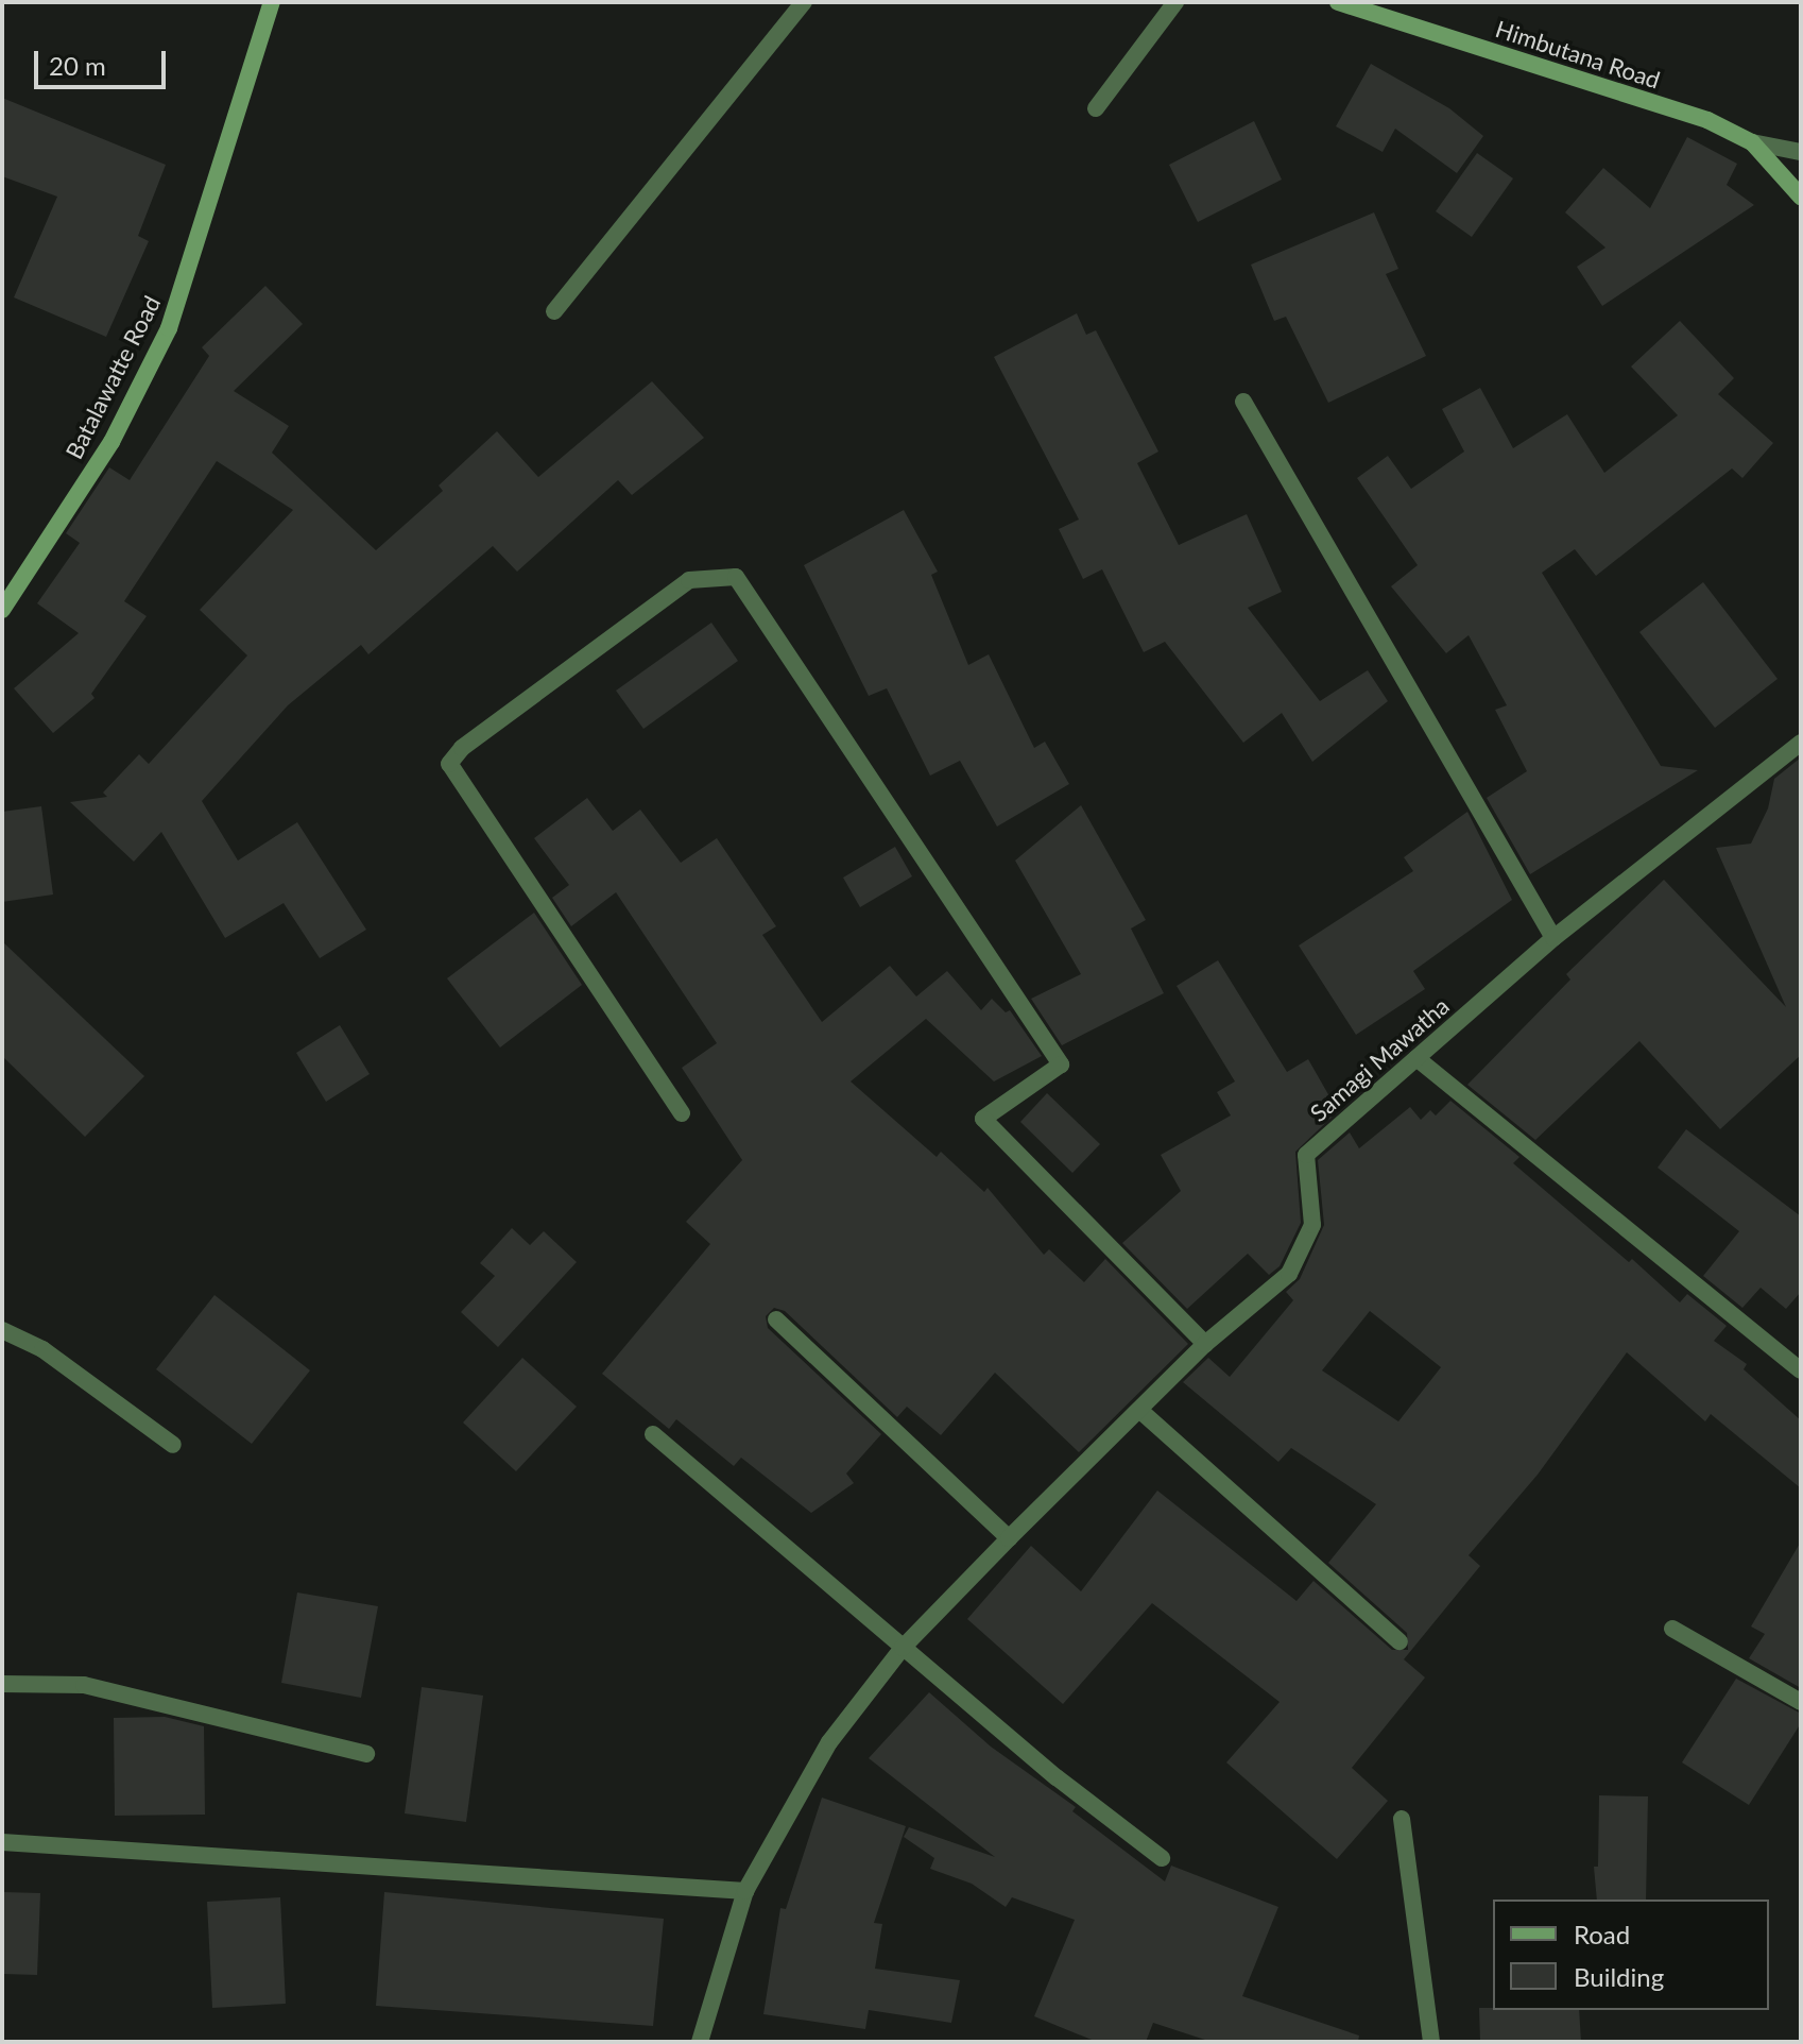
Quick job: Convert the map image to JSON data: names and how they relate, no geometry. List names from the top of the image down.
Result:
{
  "streets": {
    "street": ["Himbutana Road", "Batalawatte Road", "Samagi Mawatha"]
  },
  "legend": ["Road", "Building"],
  "scale_bar": "20 m"
}
